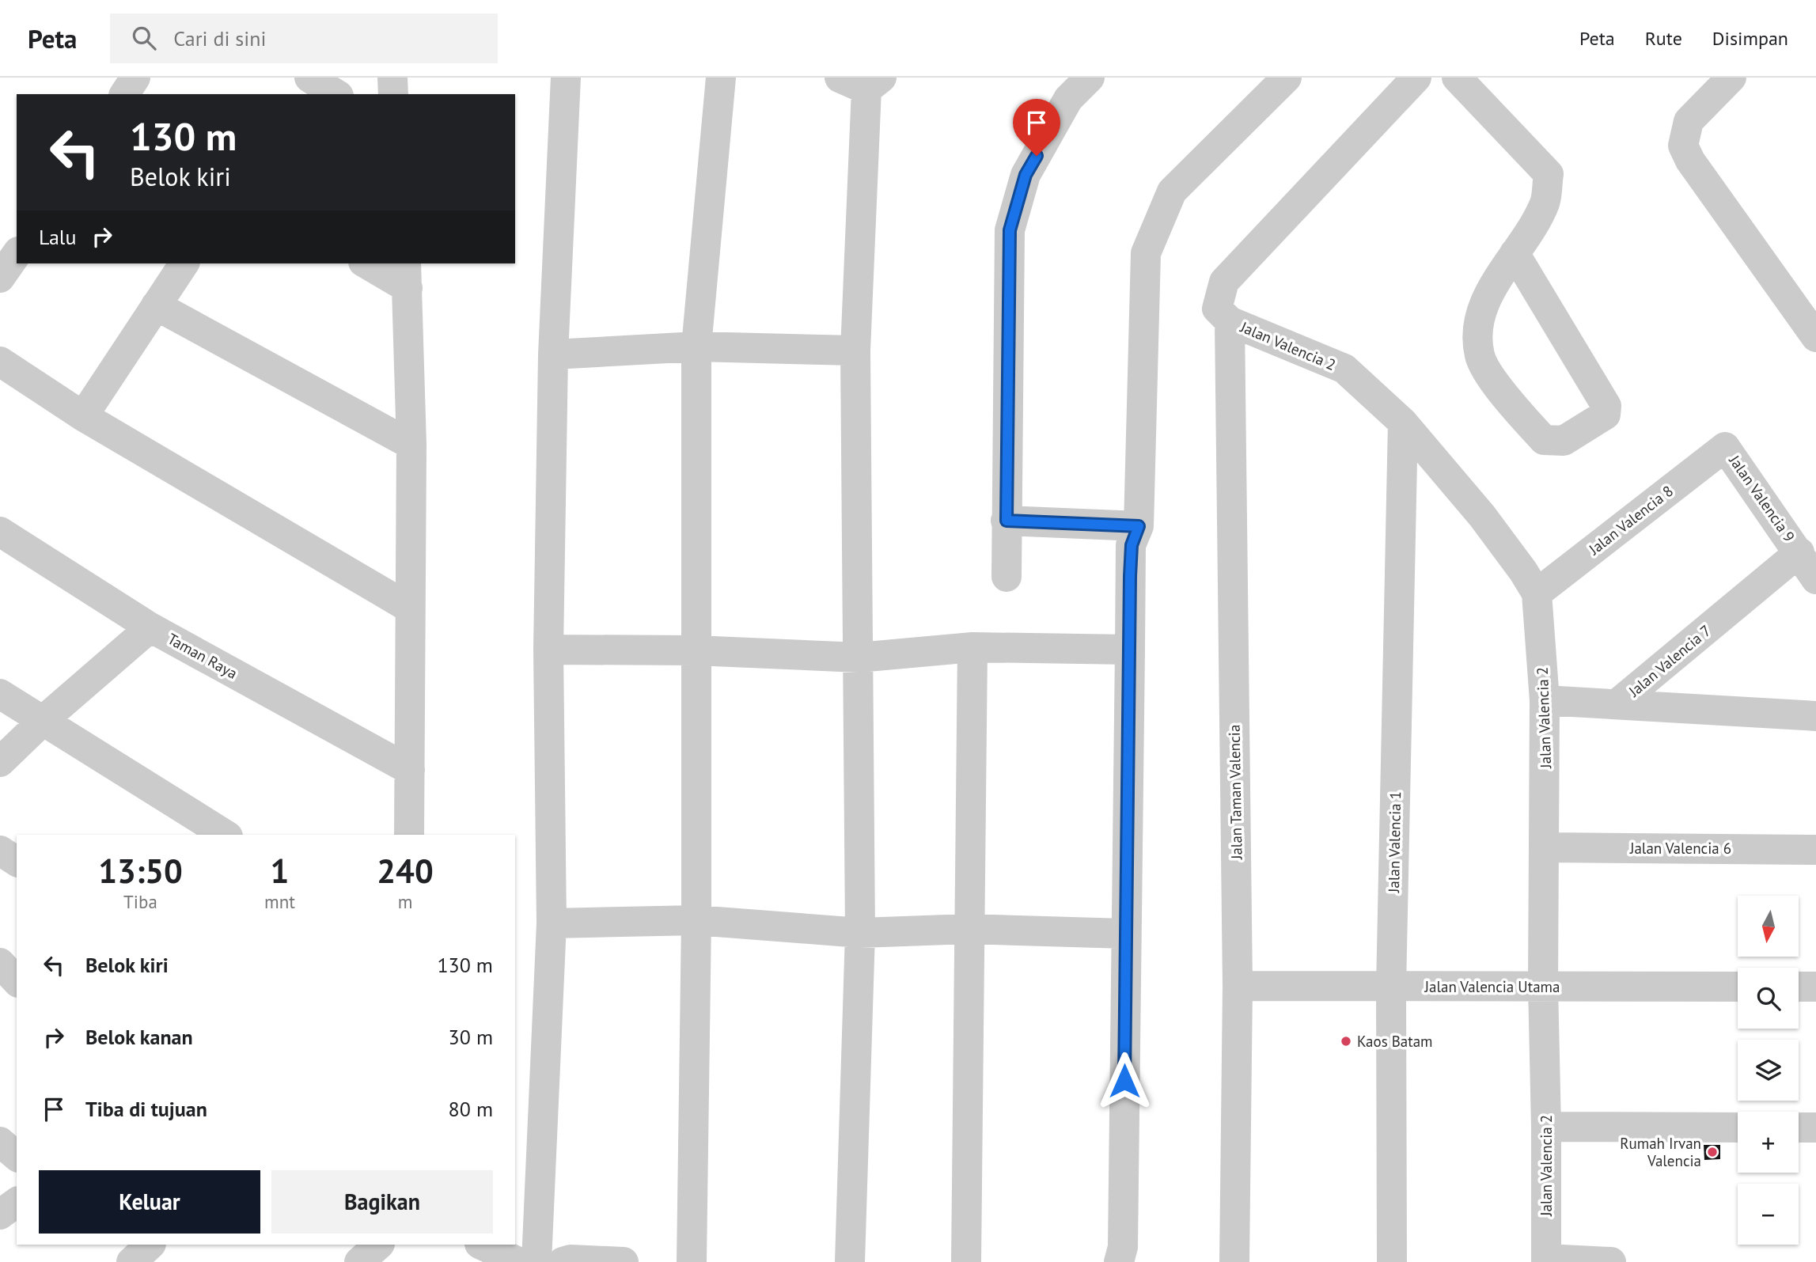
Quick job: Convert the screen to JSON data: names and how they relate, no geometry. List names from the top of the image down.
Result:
{
  "streets": {
    "street": [
      "Jalan Valencia 2",
      "Jalan Valencia 9",
      "Jalan Valencia 8",
      "Taman Raya",
      "Jalan Valencia 7",
      "Jalan Taman Valencia",
      "Jalan Valencia 1",
      "Jalan Valencia 6",
      "Jalan Valencia Utama"
    ]
  },
  "crossings": [
    ["Jalan Valencia 2", "Jalan Valencia 8"],
    ["Jalan Valencia 2", "Jalan Taman Valencia"],
    ["Jalan Valencia 2", "Jalan Valencia 1"],
    ["Jalan Valencia 2", "Jalan Valencia 6"],
    ["Jalan Valencia 2", "Jalan Valencia Utama"],
    ["Jalan Valencia 9", "Jalan Valencia 8"],
    ["Jalan Valencia 9", "Jalan Valencia 7"],
    ["Jalan Taman Valencia", "Jalan Valencia Utama"],
    ["Jalan Valencia 1", "Jalan Valencia Utama"]
  ],
  "places": ["Kaos Batam", "Rumah Irvan Valencia"],
  "north": "bottom",
  "page": {
    "header": "Peta",
    "search": "Cari di sini",
    "nav": ["Peta", "Rute", "Disimpan"],
    "turn": ["130 m", "Belok kiri"],
    "then": "Lalu",
    "eta": [
      "13:50",
      "Tiba",
      "1",
      "mnt",
      "240",
      "m"
    ],
    "map_buttons": ["+", "−"],
    "list": [
      {
        "name": "Belok kiri",
        "value": "130 m"
      },
      {
        "name": "Belok kanan",
        "value": "30 m"
      },
      {
        "name": "Tiba di tujuan",
        "value": "80 m"
      }
    ],
    "buttons": ["Keluar", "Bagikan"]
  }
}
